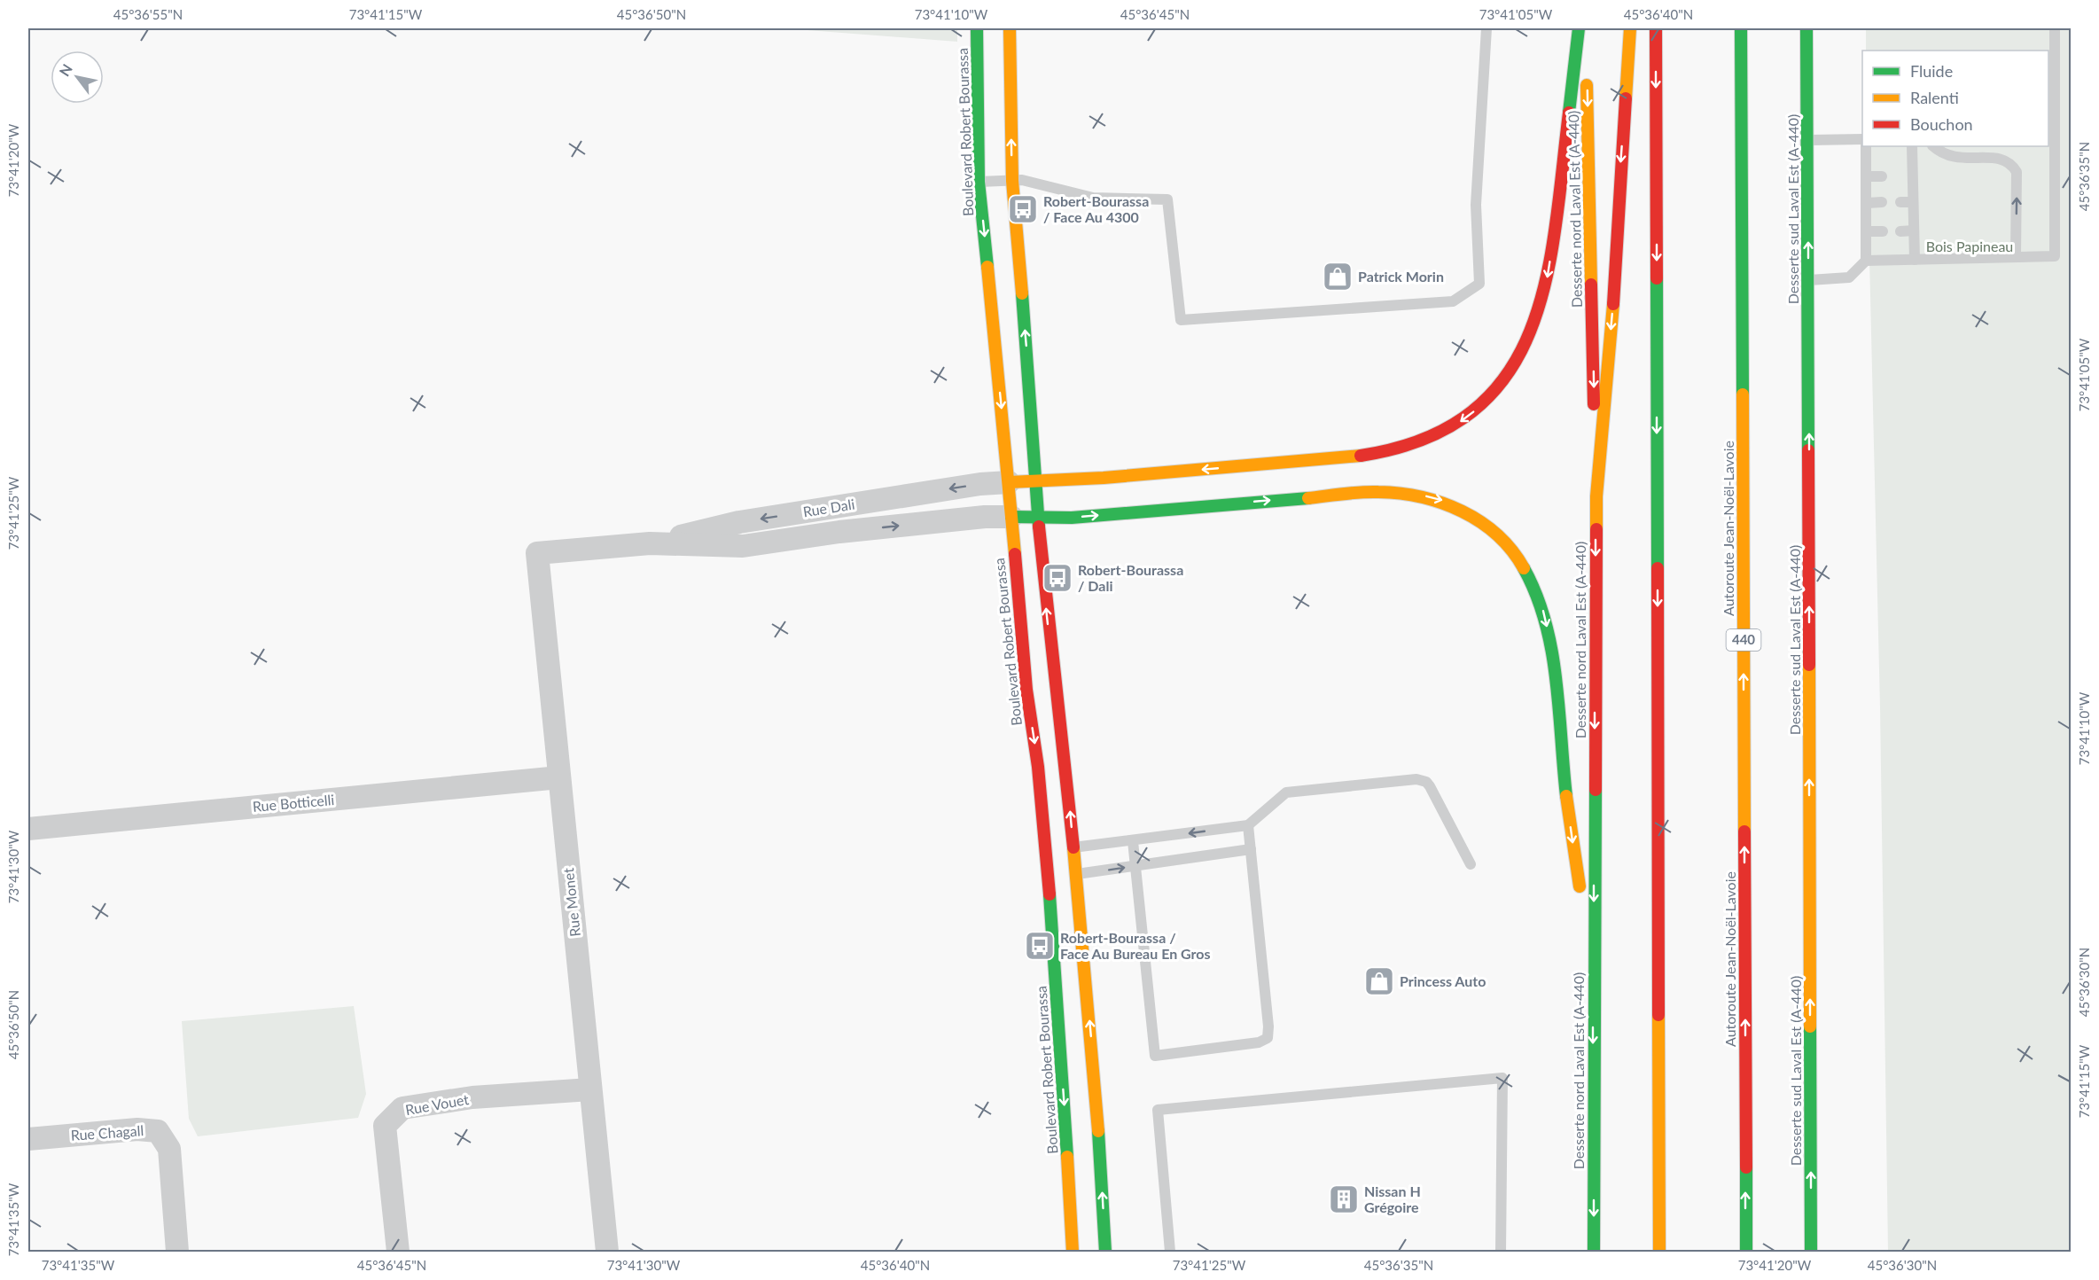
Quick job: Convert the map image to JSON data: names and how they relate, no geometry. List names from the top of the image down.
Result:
{
  "streets": {
    "main road": [
      "Boulevard Robert Bourassa",
      "Desserte nord Laval Est (A-440)",
      "Desserte sud Laval Est (A-440)",
      "Autoroute Jean-Noël-Lavoie",
      "440"
    ],
    "street": [
      "Rue Dali",
      "Rue Botticelli",
      "Rue Monet",
      "Rue Vouet",
      "Rue Chagall"
    ]
  },
  "crossings": [
    ["Boulevard Robert Bourassa", "Rue Dali"],
    ["Rue Dali", "Rue Monet"],
    ["Rue Botticelli", "Rue Monet"],
    ["Rue Monet", "Rue Vouet"]
  ],
  "one_way": ["Desserte sud Laval Est (A-440)"],
  "parks": ["Bois Papineau"],
  "places": {
    "bus stop": ["Robert-Bourassa / Face Au 4300", "Robert-Bourassa / Dali", "Robert-Bourassa / Face Au Bureau En Gros"],
    "shop": ["Patrick Morin", "Princess Auto"],
    "building": ["Nissan H Grégoire"]
  },
  "legend": ["Fluide", "Ralenti", "Bouchon"],
  "north": "top left",
  "coordinates": [
    "45°36'55\"N",
    "73°41'15\"W",
    "45°36'50\"N",
    "73°41'10\"W",
    "45°36'45\"N",
    "73°41'05\"W",
    "45°36'40\"N",
    "73°41'20\"W",
    "45°36'35\"N",
    "73°41'25\"W",
    "73°41'30\"W",
    "45°36'30\"N",
    "73°41'35\"W"
  ]
}
